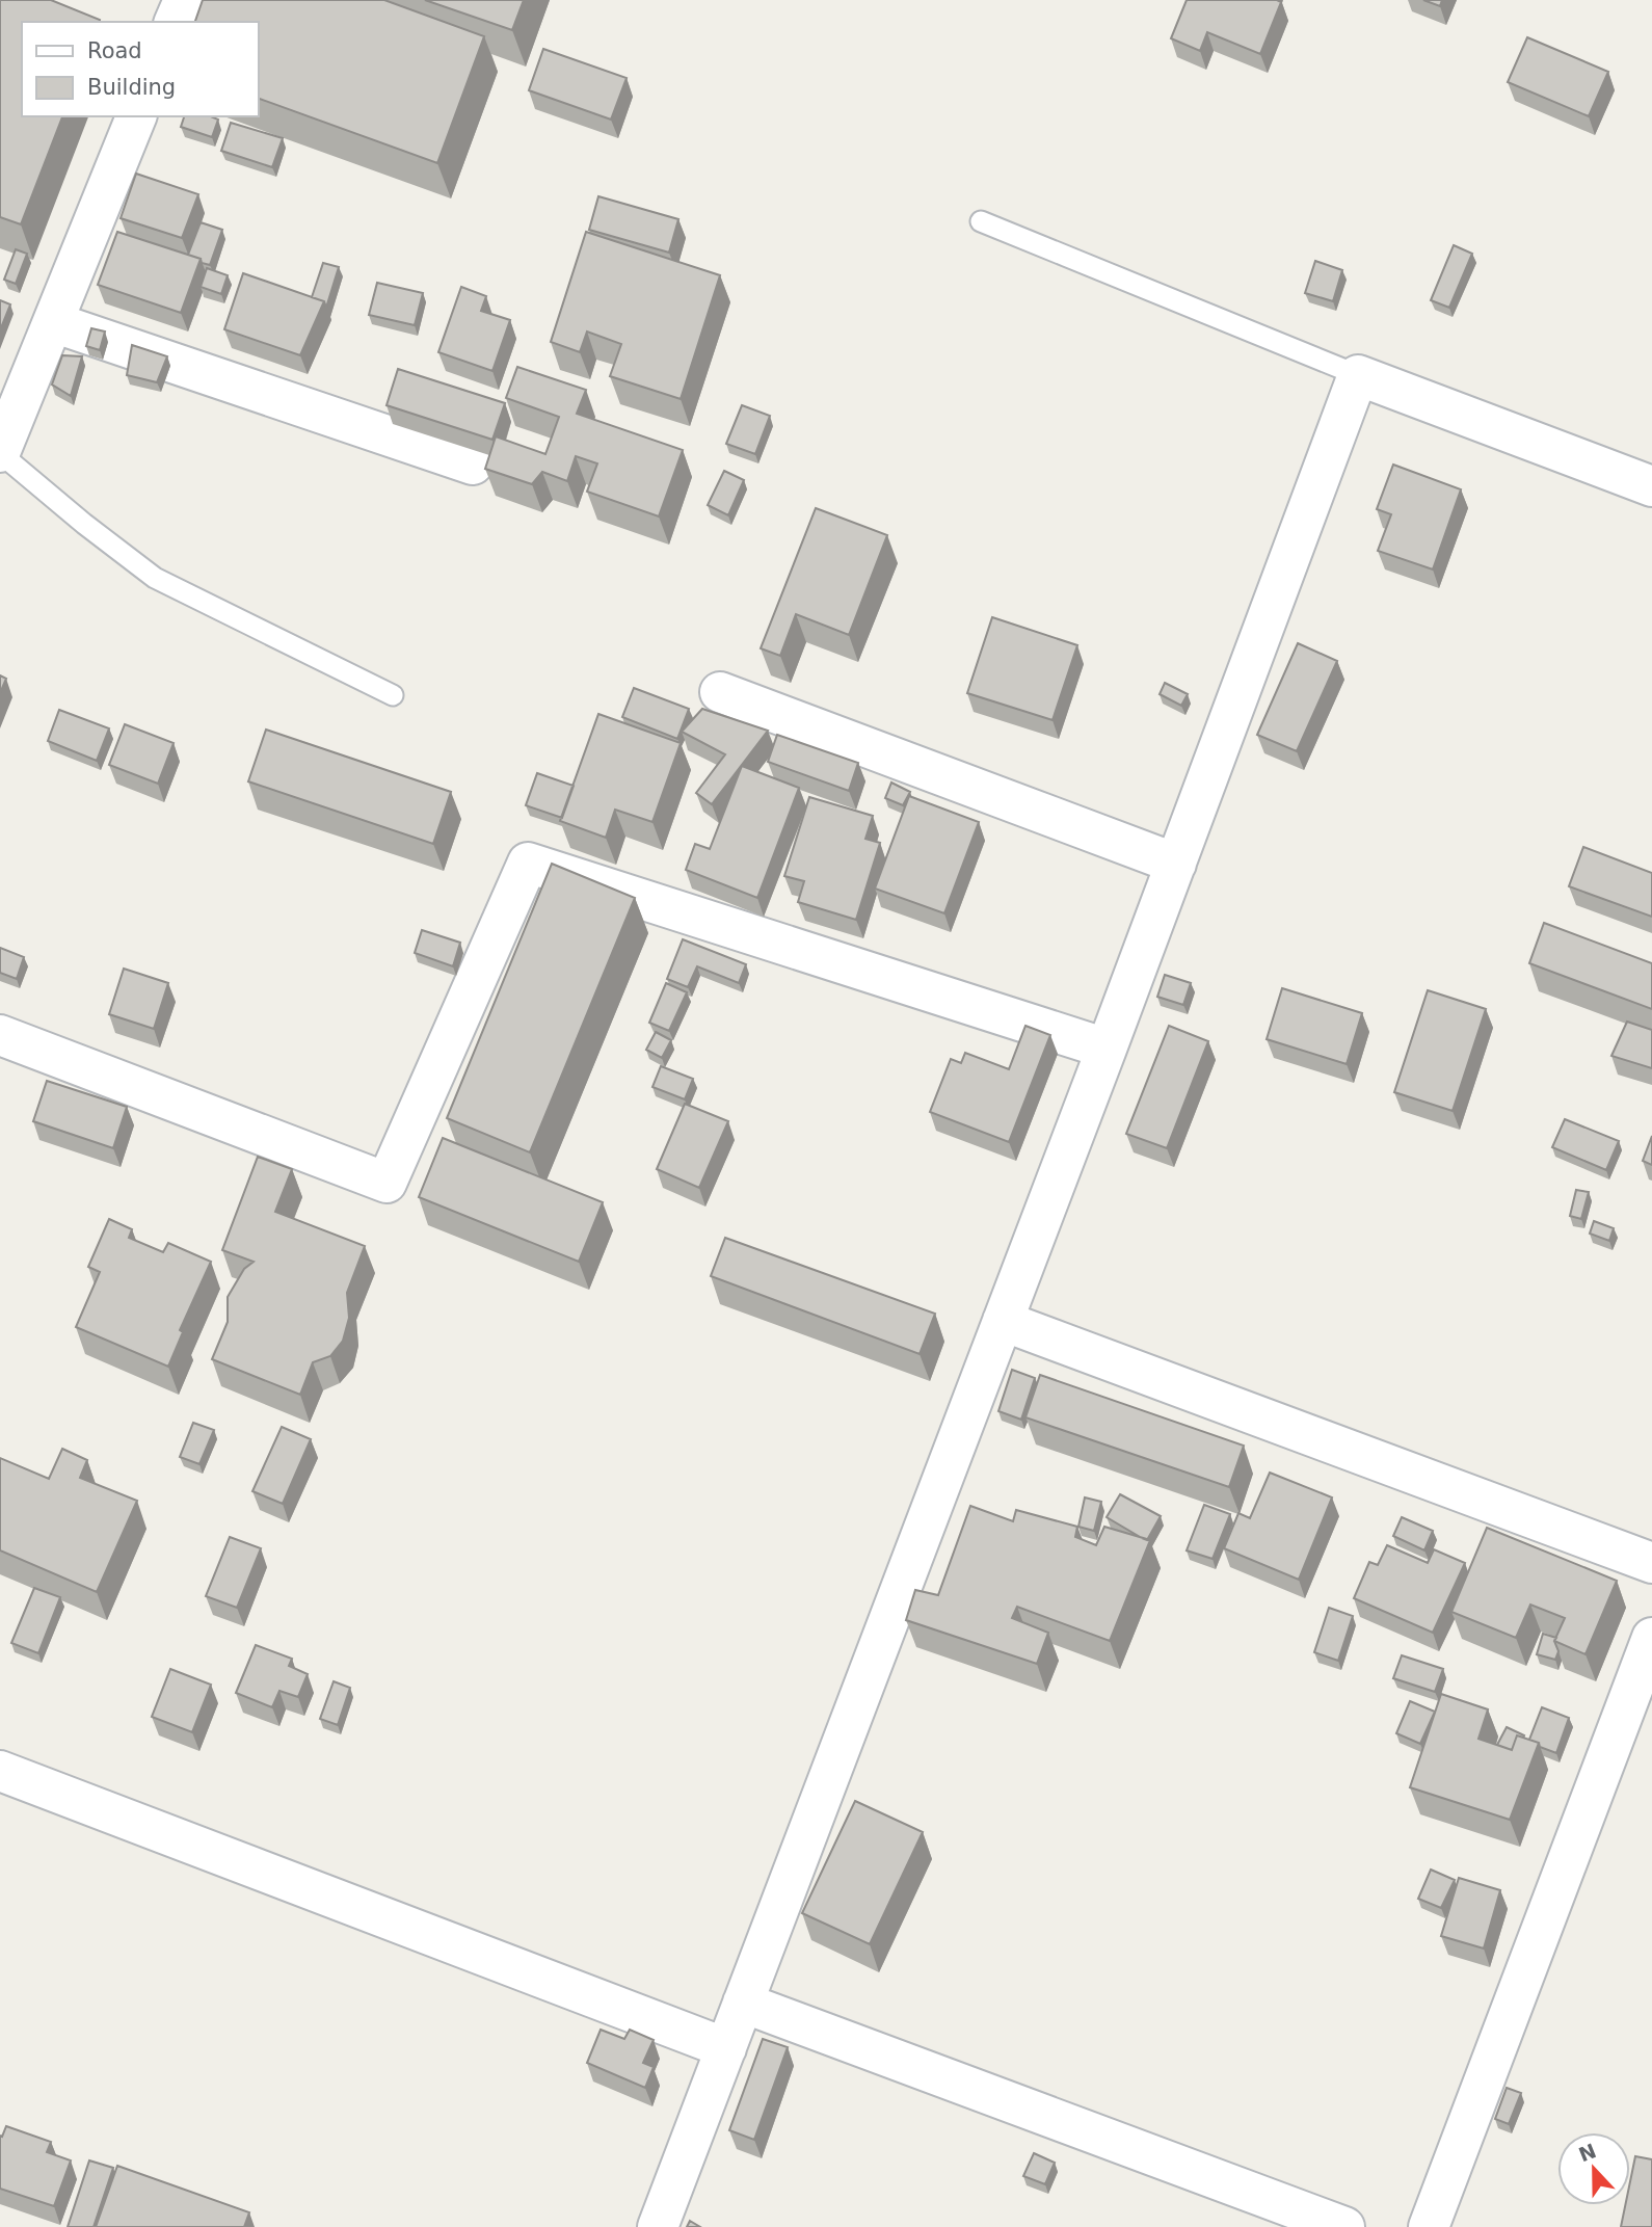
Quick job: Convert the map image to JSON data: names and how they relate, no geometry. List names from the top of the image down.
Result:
{
  "legend": ["Road", "Building"],
  "north": "top"
}
